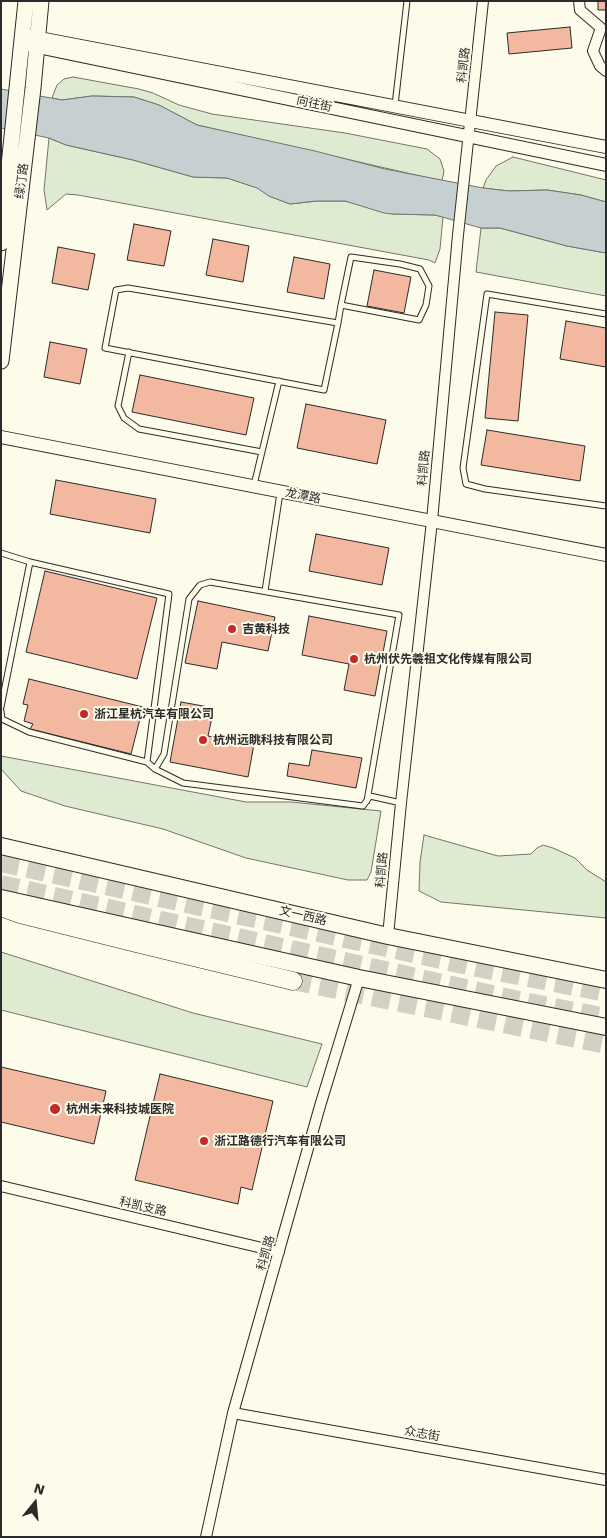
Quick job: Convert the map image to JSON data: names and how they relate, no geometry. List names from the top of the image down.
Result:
{
  "streets": {
    "main road": ["绿汀路", "文一西路"],
    "street": [
      "科凯路",
      "向往街",
      "龙潭路",
      "科凯支路",
      "众志街"
    ]
  },
  "crossings": [
    ["科凯路", "向往街"],
    ["科凯路", "龙潭路"],
    ["科凯路", "文一西路"],
    ["科凯路", "科凯支路"],
    ["科凯路", "众志街"],
    ["向往街", "绿汀路"]
  ],
  "places": [
    "吉黄科技",
    "杭州伏先羲祖文化传媒有限公司",
    "浙江星杭汽车有限公司",
    "杭州远眺科技有限公司",
    "杭州未来科技城医院",
    "浙江路德行汽车有限公司"
  ],
  "north": "top"
}
